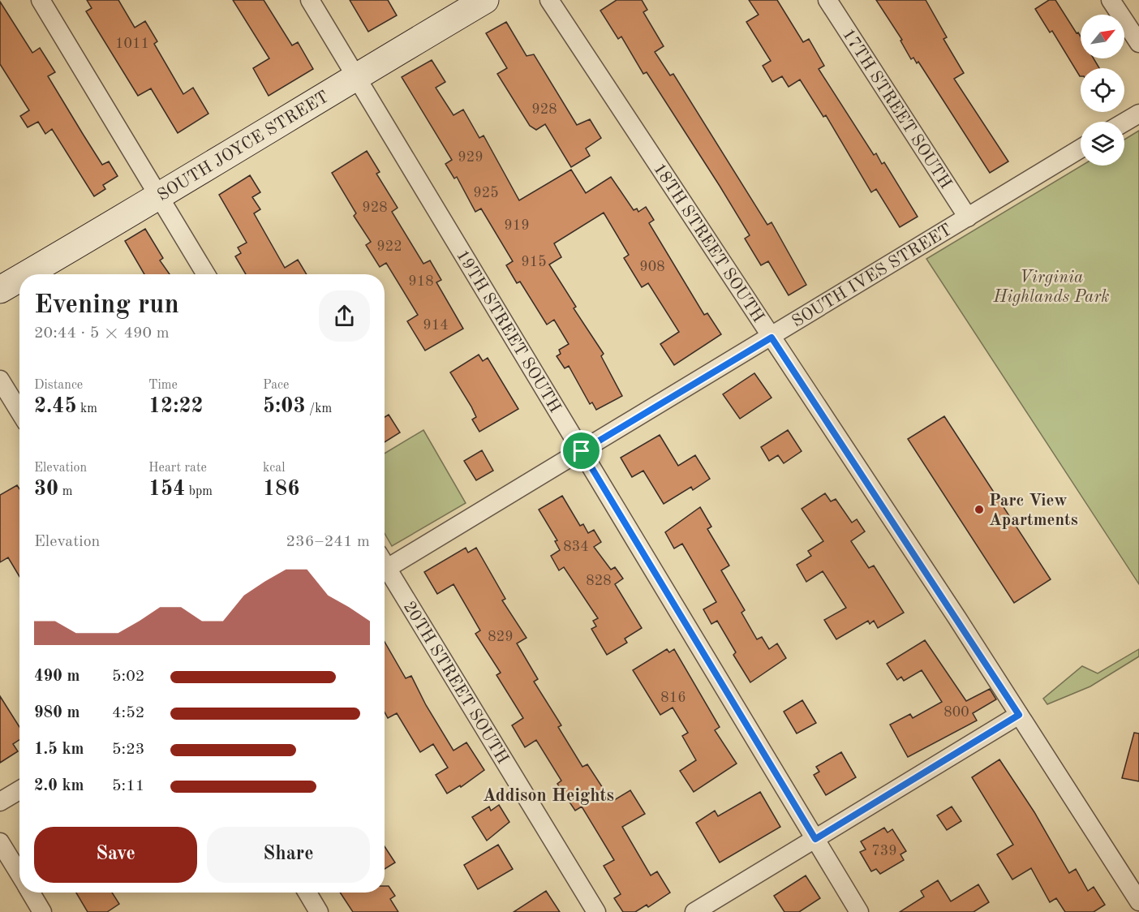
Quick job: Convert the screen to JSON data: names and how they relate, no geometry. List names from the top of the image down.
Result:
{
  "streets": {
    "street": [
      "17TH STREET SOUTH",
      "SOUTH JOYCE STREET",
      "18TH STREET SOUTH",
      "SOUTH IVES STREET",
      "19TH STREET SOUTH",
      "20TH STREET SOUTH"
    ]
  },
  "crossings": [
    ["17TH STREET SOUTH", "SOUTH IVES STREET"],
    ["SOUTH JOYCE STREET", "19TH STREET SOUTH"],
    ["18TH STREET SOUTH", "SOUTH IVES STREET"],
    ["SOUTH IVES STREET", "19TH STREET SOUTH"]
  ],
  "districts": ["Addison Heights"],
  "parks": ["Virginia Highlands Park"],
  "places": ["Parc View Apartments"],
  "house_numbers": [
    "1011",
    "928",
    "929",
    "925",
    "928",
    "919",
    "922",
    "915",
    "908",
    "918",
    "914",
    "834",
    "828",
    "829",
    "816",
    "800",
    "739"
  ],
  "north": "top right",
  "page": {
    "heading": ["Evening run", "20:44 · 5 × 490 m"],
    "stats": [
      ["Distance", "2.45 km"],
      ["Time", "12:22"],
      ["Pace", "5:03 /km"],
      ["Elevation", "30 m"],
      ["Heart rate", "154 bpm"],
      ["kcal", "186"]
    ],
    "chart": ["Elevation", "236–241 m"],
    "list": [
      {
        "name": "490 m",
        "note": "5:02"
      },
      {
        "name": "980 m",
        "note": "4:52"
      },
      {
        "name": "1.5 km",
        "note": "5:23"
      },
      {
        "name": "2.0 km",
        "note": "5:11"
      }
    ],
    "buttons": ["Save", "Share"]
  }
}
